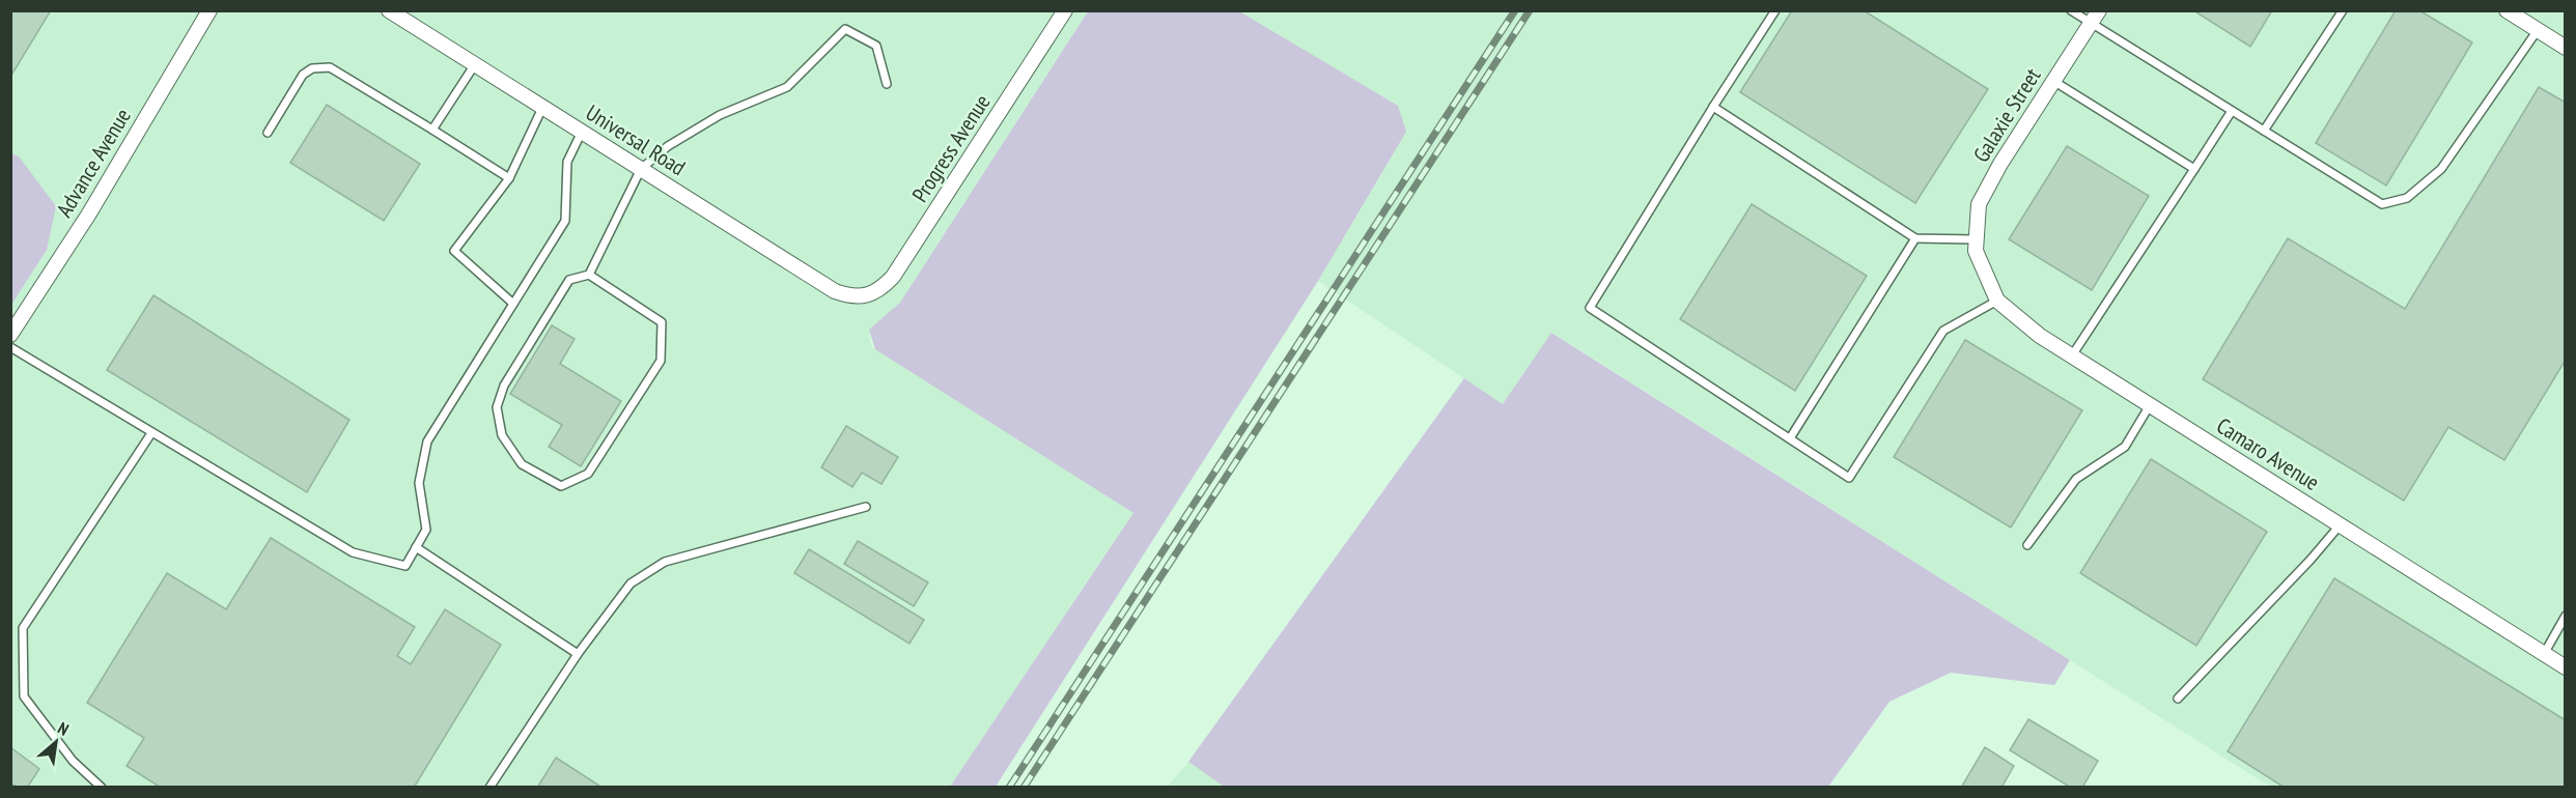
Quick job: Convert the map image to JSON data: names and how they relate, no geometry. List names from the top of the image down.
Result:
{
  "streets": {
    "street": [
      "Galaxie Street",
      "Universal Road",
      "Progress Avenue",
      "Advance Avenue",
      "Camaro Avenue"
    ]
  },
  "crossings": [
    ["Galaxie Street", "Camaro Avenue"],
    ["Universal Road", "Progress Avenue"]
  ],
  "north": "top right"
}
